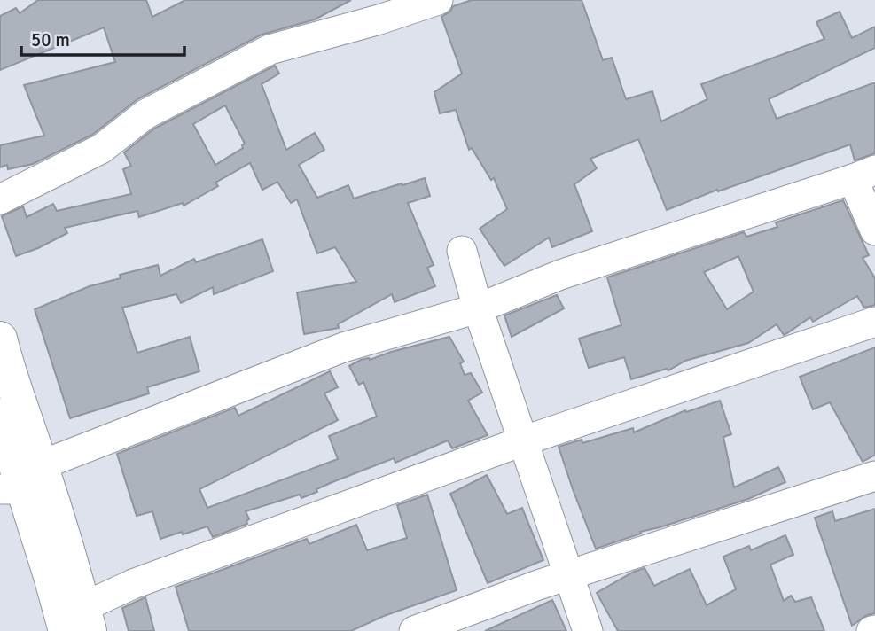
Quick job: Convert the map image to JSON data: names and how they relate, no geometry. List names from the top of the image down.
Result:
{
  "scale_bar": "50 m"
}
